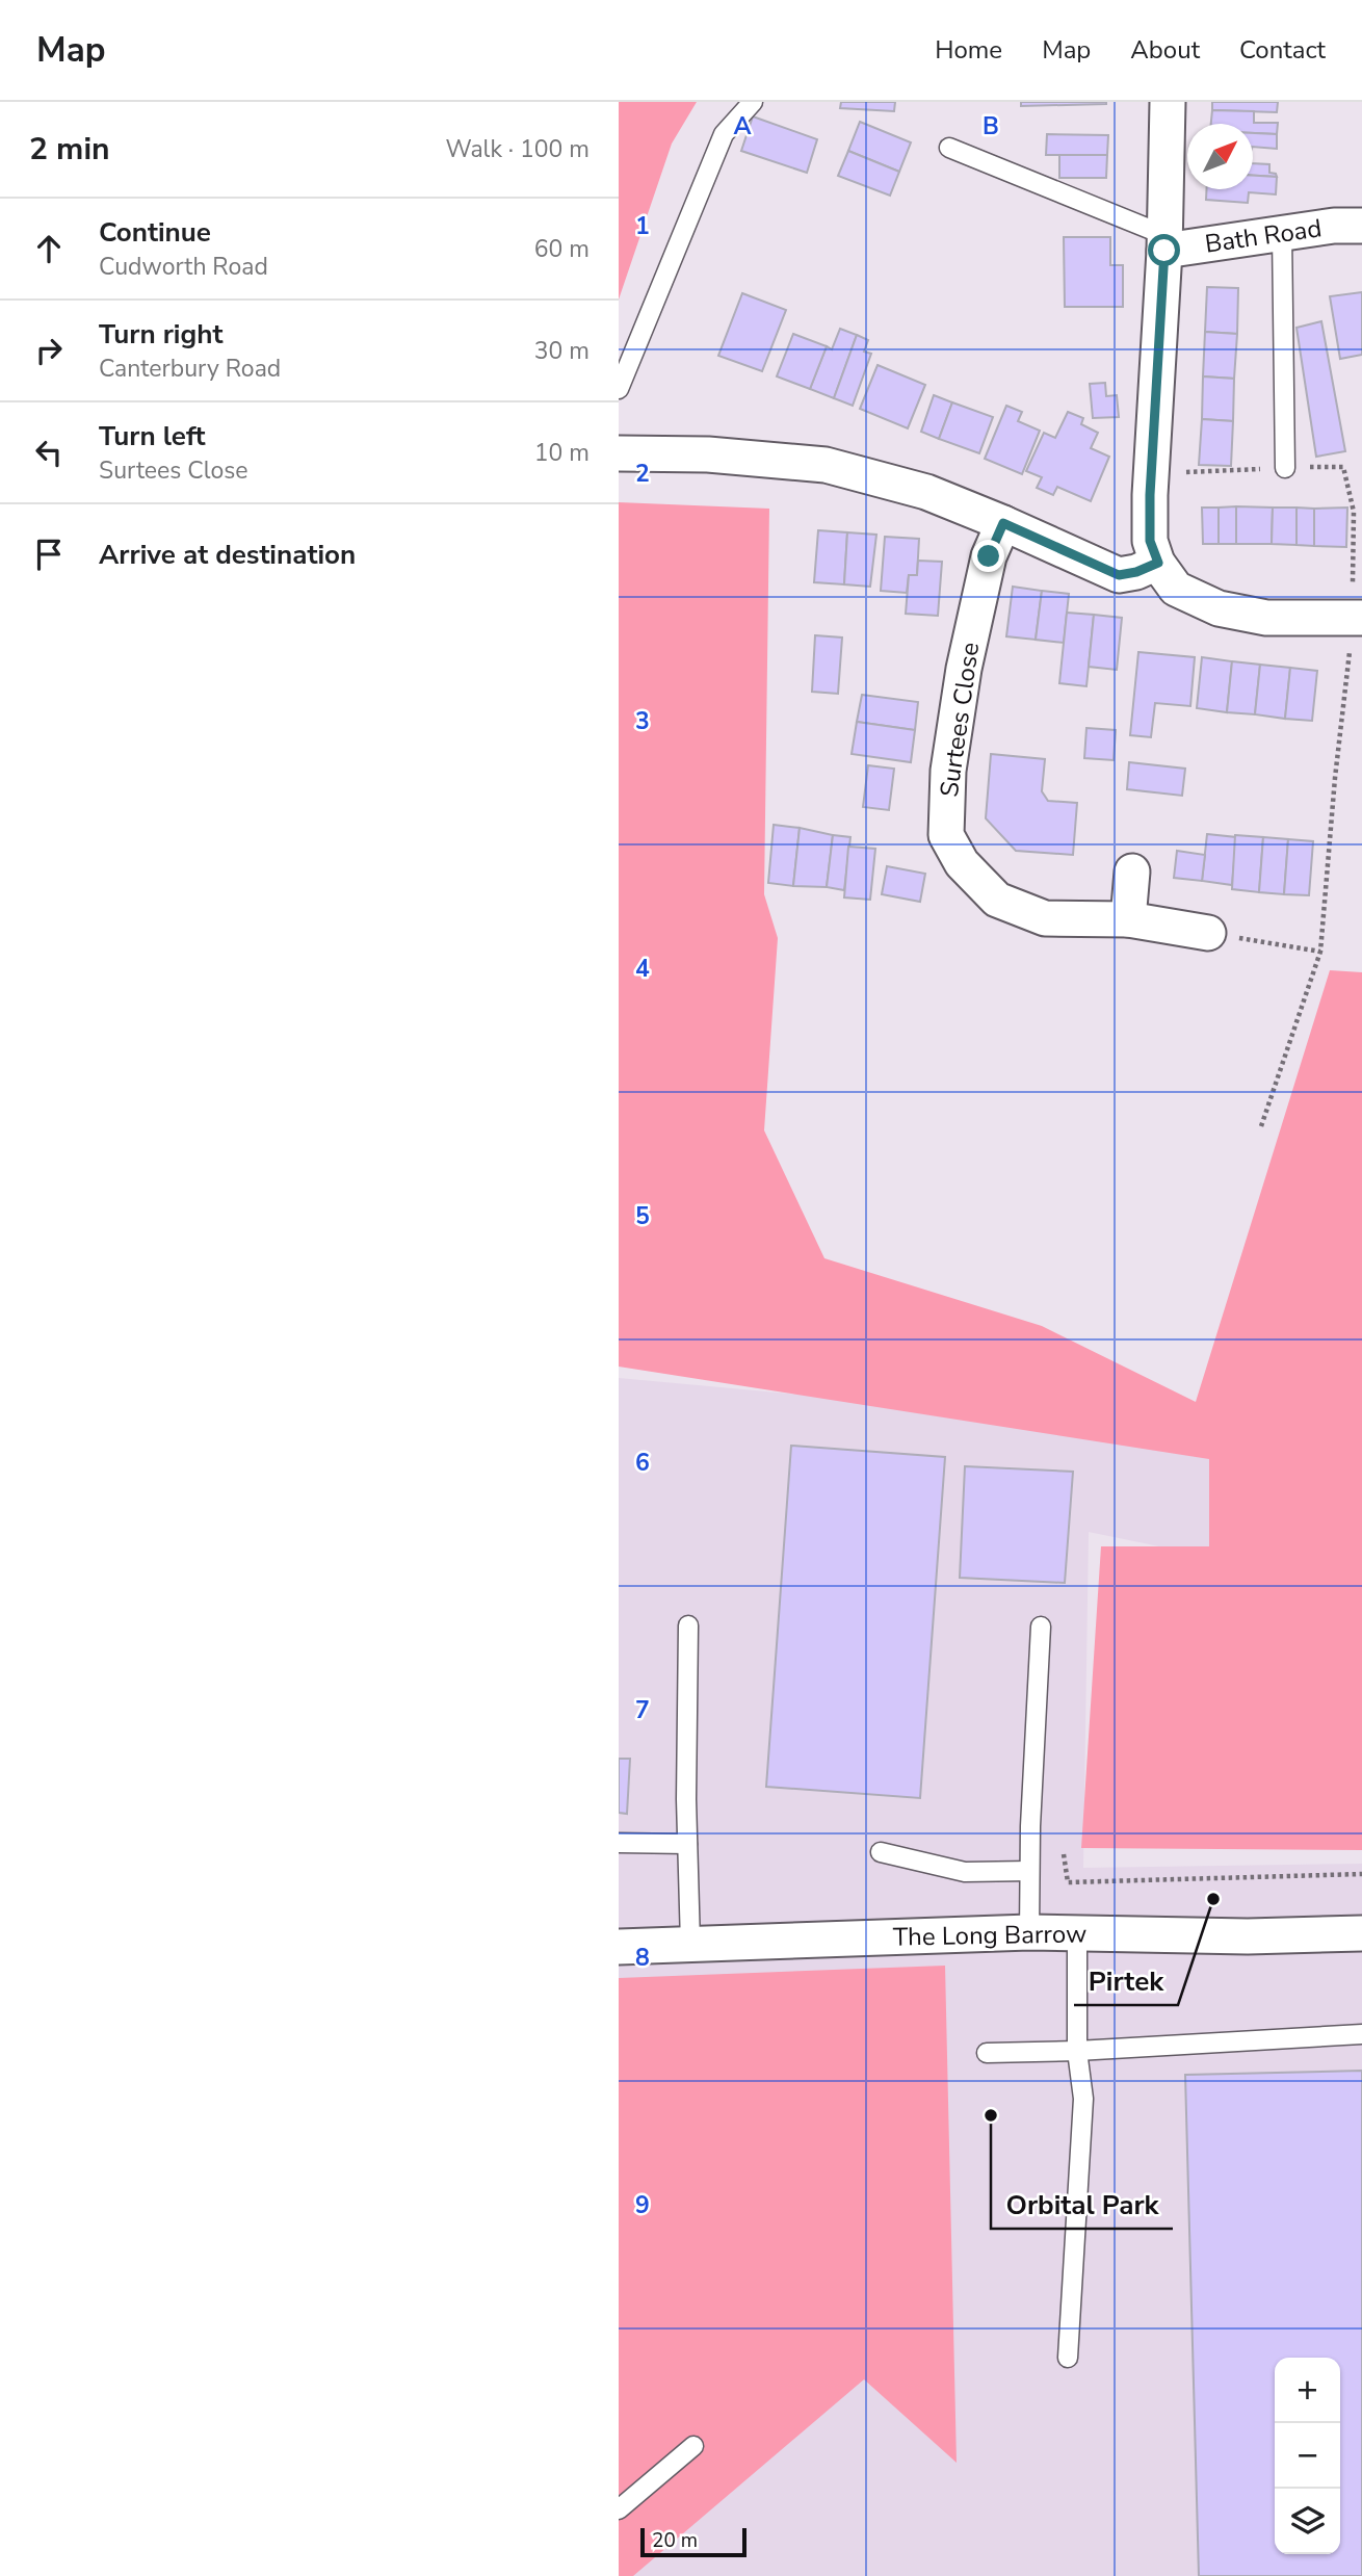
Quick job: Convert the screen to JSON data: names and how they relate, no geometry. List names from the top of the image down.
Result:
{
  "streets": {
    "street": ["Bath Road", "Surtees Close", "The Long Barrow"]
  },
  "places": ["Pirtek", "Orbital Park"],
  "scale_bar": "20 m",
  "north": "top right",
  "page": {
    "header": "Map",
    "nav": [
      "Home",
      "Map",
      "About",
      "Contact"
    ],
    "heading": ["2 min", "Walk · 100 m"],
    "list": [
      ["Continue", "Cudworth Road", "60 m"],
      ["Turn right", "Canterbury Road", "30 m"],
      ["Turn left", "Surtees Close", "10 m"],
      "Arrive at destination"
    ],
    "map_buttons": ["+", "−"],
    "scale": "20 m"
  },
  "grid": {
    "columns": ["A", "B"],
    "rows": [
      "1",
      "2",
      "3",
      "4",
      "5",
      "6",
      "7",
      "8",
      "9"
    ]
  }
}
